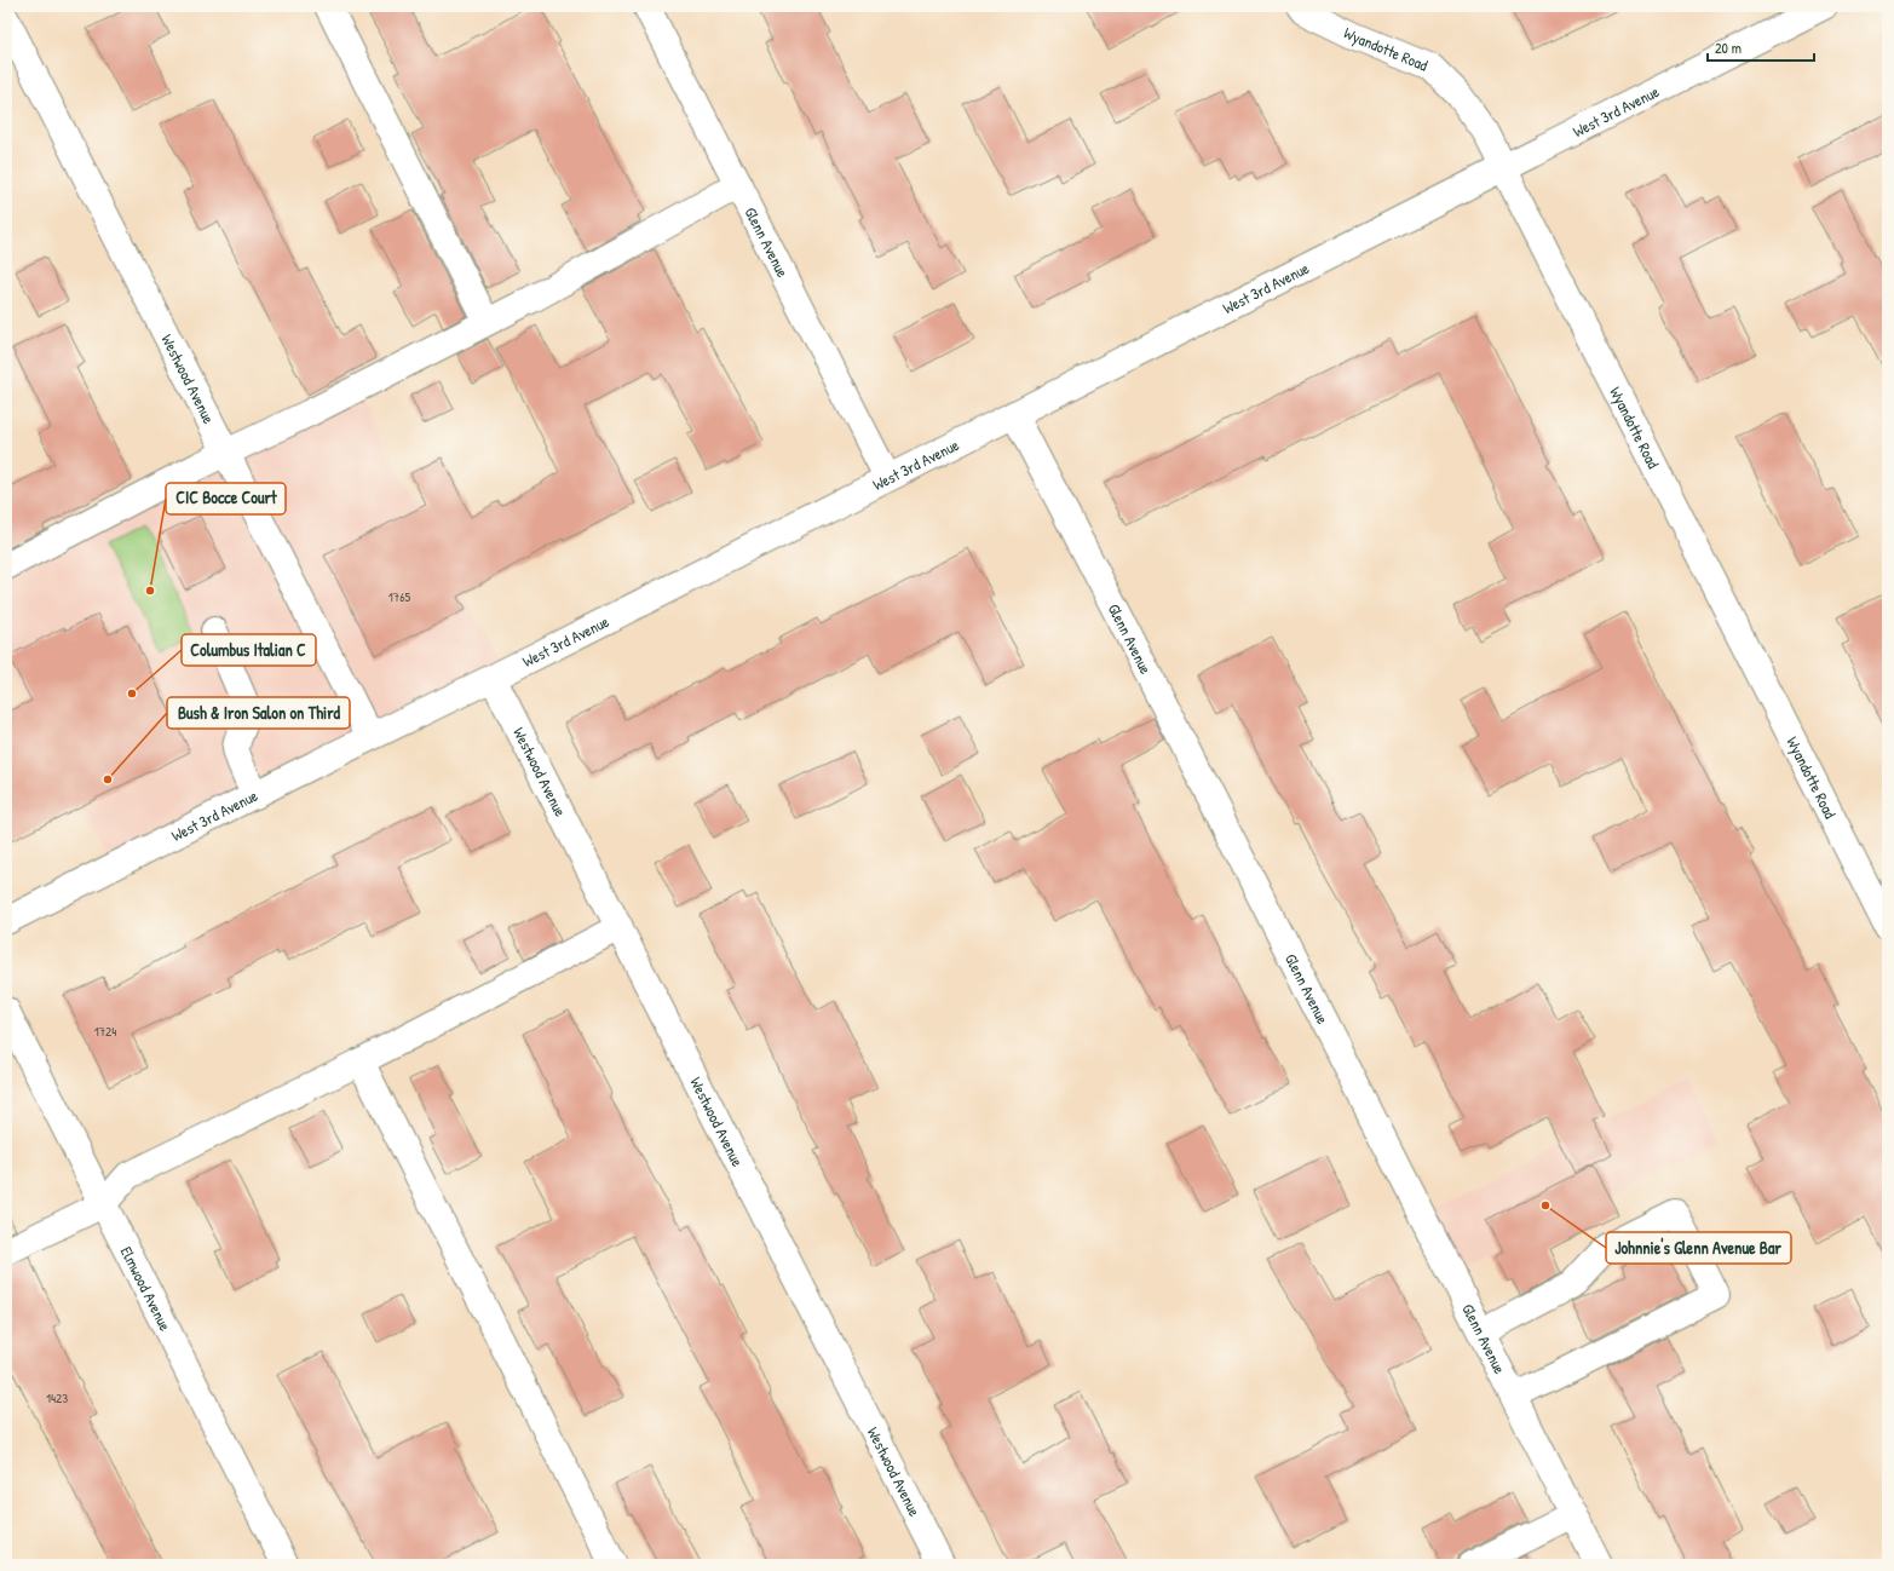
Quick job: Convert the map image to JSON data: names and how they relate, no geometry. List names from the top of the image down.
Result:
{
  "streets": {
    "street": [
      "Wyandotte Road",
      "West 3rd Avenue",
      "Glenn Avenue",
      "Westwood Avenue",
      "Elmwood Avenue"
    ]
  },
  "crossings": [
    ["Wyandotte Road", "West 3rd Avenue"],
    ["West 3rd Avenue", "Glenn Avenue"],
    ["West 3rd Avenue", "Westwood Avenue"]
  ],
  "places": [
    "CIC Bocce Court",
    "Columbus Italian C",
    "Bush & Iron Salon on Third",
    "Johnnie's Glenn Avenue Bar"
  ],
  "house_numbers": ["1765", "1724", "1423"],
  "scale_bar": "20 m"
}
